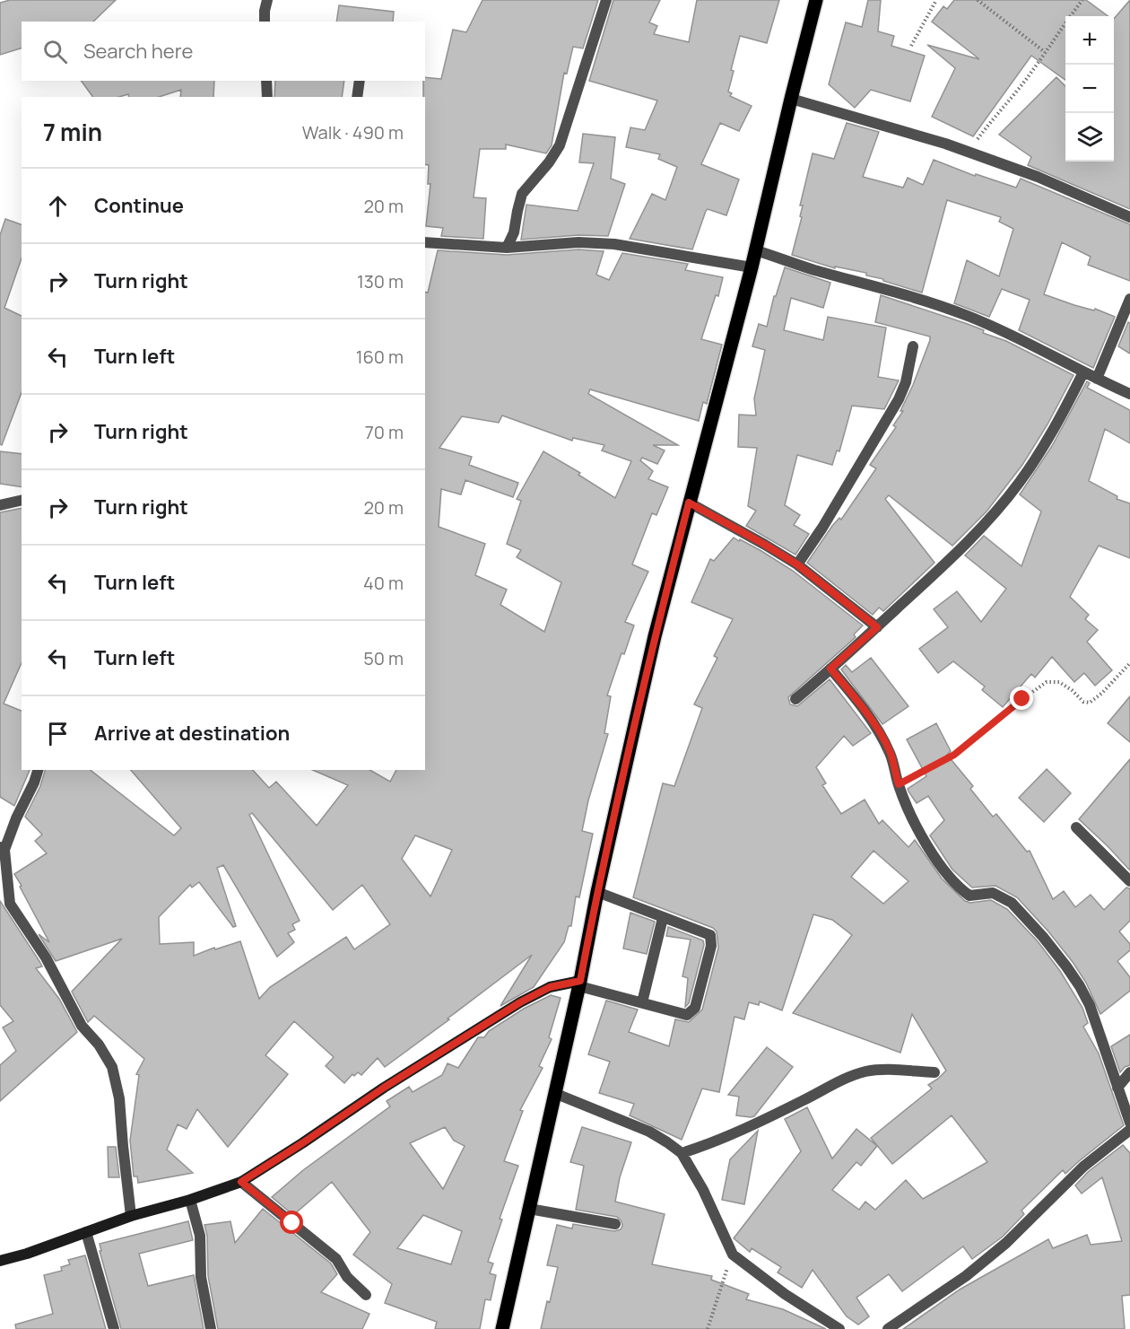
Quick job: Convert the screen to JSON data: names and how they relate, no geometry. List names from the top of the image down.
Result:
{
  "page": {
    "map_buttons": ["+", "−"],
    "search": "Search here",
    "heading": ["7 min", "Walk · 490 m"],
    "list": [
      ["Continue", "20 m"],
      ["Turn right", "130 m"],
      ["Turn left", "160 m"],
      ["Turn right", "70 m"],
      ["Turn right", "20 m"],
      ["Turn left", "40 m"],
      ["Turn left", "50 m"],
      "Arrive at destination"
    ]
  }
}
